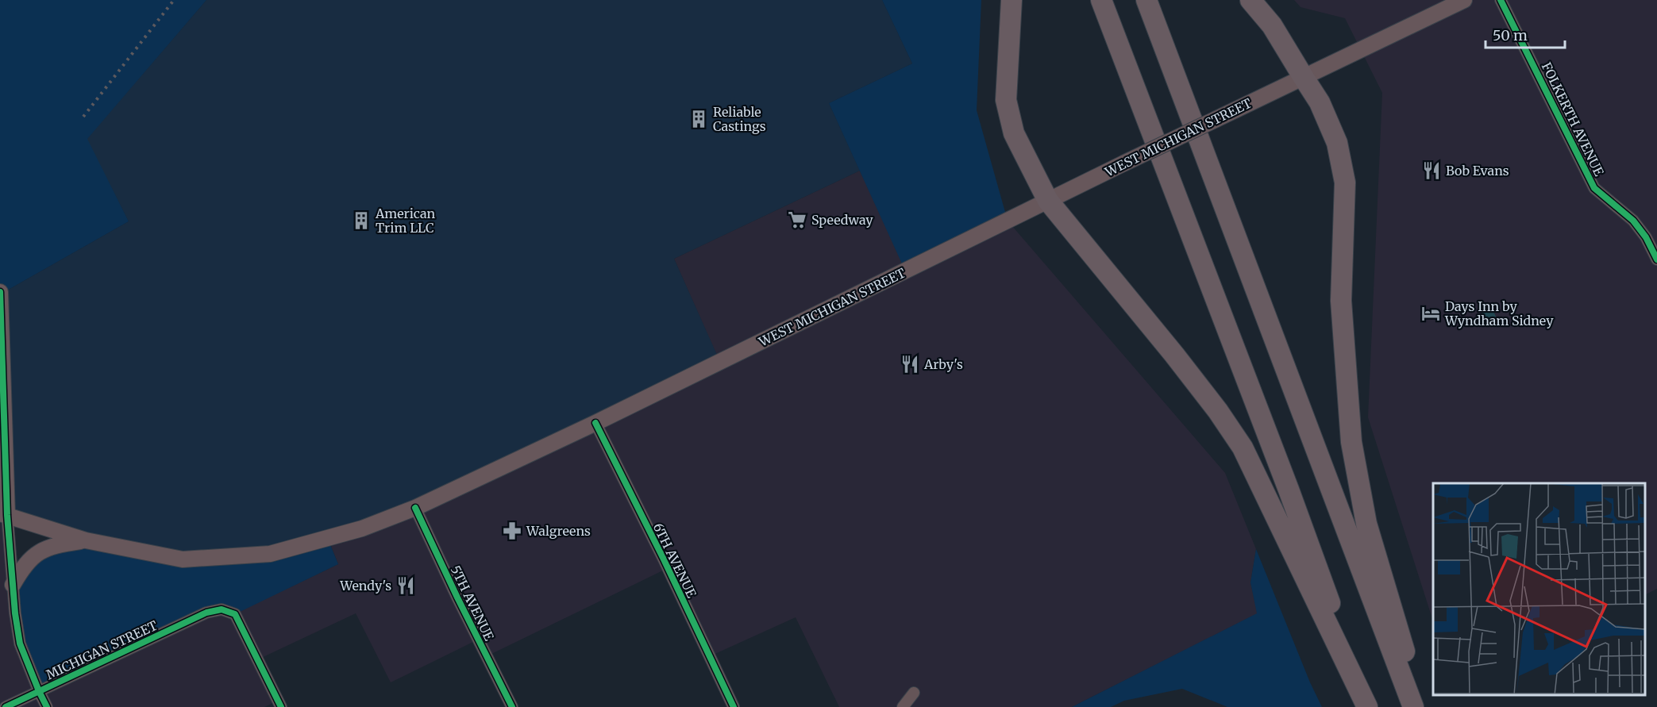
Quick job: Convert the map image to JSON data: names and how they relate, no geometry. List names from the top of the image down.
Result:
{
  "streets": {
    "main road": ["WEST MICHIGAN STREET"],
    "street": [
      "FOLKERTH AVENUE",
      "6TH AVENUE",
      "5TH AVENUE",
      "MICHIGAN STREET"
    ]
  },
  "crossings": [
    ["WEST MICHIGAN STREET", "6TH AVENUE"],
    ["WEST MICHIGAN STREET", "5TH AVENUE"]
  ],
  "places": {
    "building": ["Reliable Castings", "American Trim LLC"],
    "restaurant": ["Bob Evans", "Arby's", "Wendy's"],
    "supermarket": ["Speedway"],
    "hotel": ["Days Inn by Wyndham Sidney"],
    "pharmacy": ["Walgreens"]
  },
  "scale_bar": "50 m"
}
